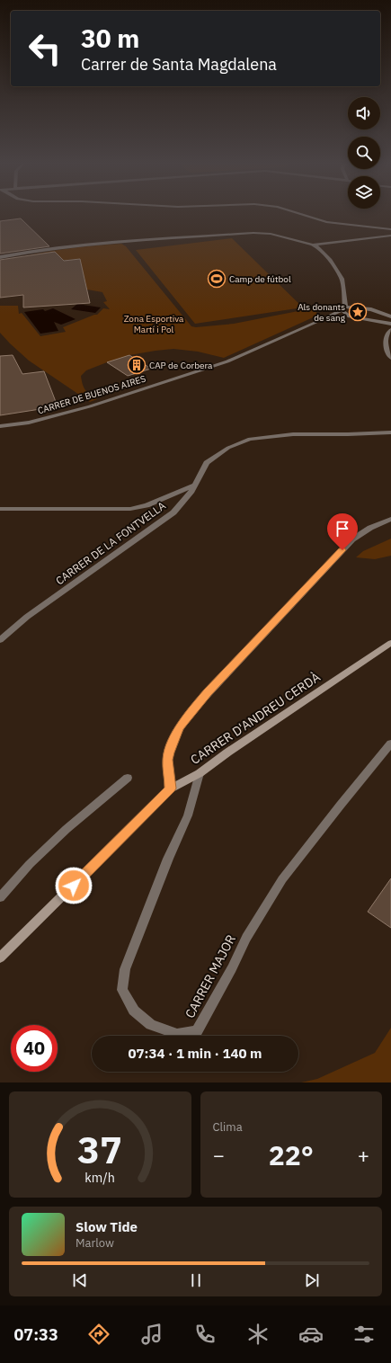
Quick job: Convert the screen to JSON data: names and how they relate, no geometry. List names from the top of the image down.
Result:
{
  "streets": {
    "street": [
      "CARRER DE BUENOS AIRES",
      "CARRER DE LA FONTVELLA",
      "CARRER D'ANDREU CERDÀ",
      "CARRER MAJOR"
    ]
  },
  "crossings": [
    ["CARRER D'ANDREU CERDÀ", "CARRER MAJOR"]
  ],
  "parks": ["Zona Esportiva Martí i Pol"],
  "places": {
    "sports": ["Camp de fútbol"],
    "place": ["Als donants de sang"],
    "building": ["CAP de Corbera"]
  },
  "page": {
    "turn": ["30 m", "Carrer de Santa Magdalena"],
    "limit": "40",
    "trip": "07:34 · 1 min · 140 m",
    "tile": "Clima",
    "heat": ["−", "22°", "+"],
    "song": ["Slow Tide", "Marlow"],
    "tabs": "07:33",
    "gauge": ["37", "km/h"]
  }
}
